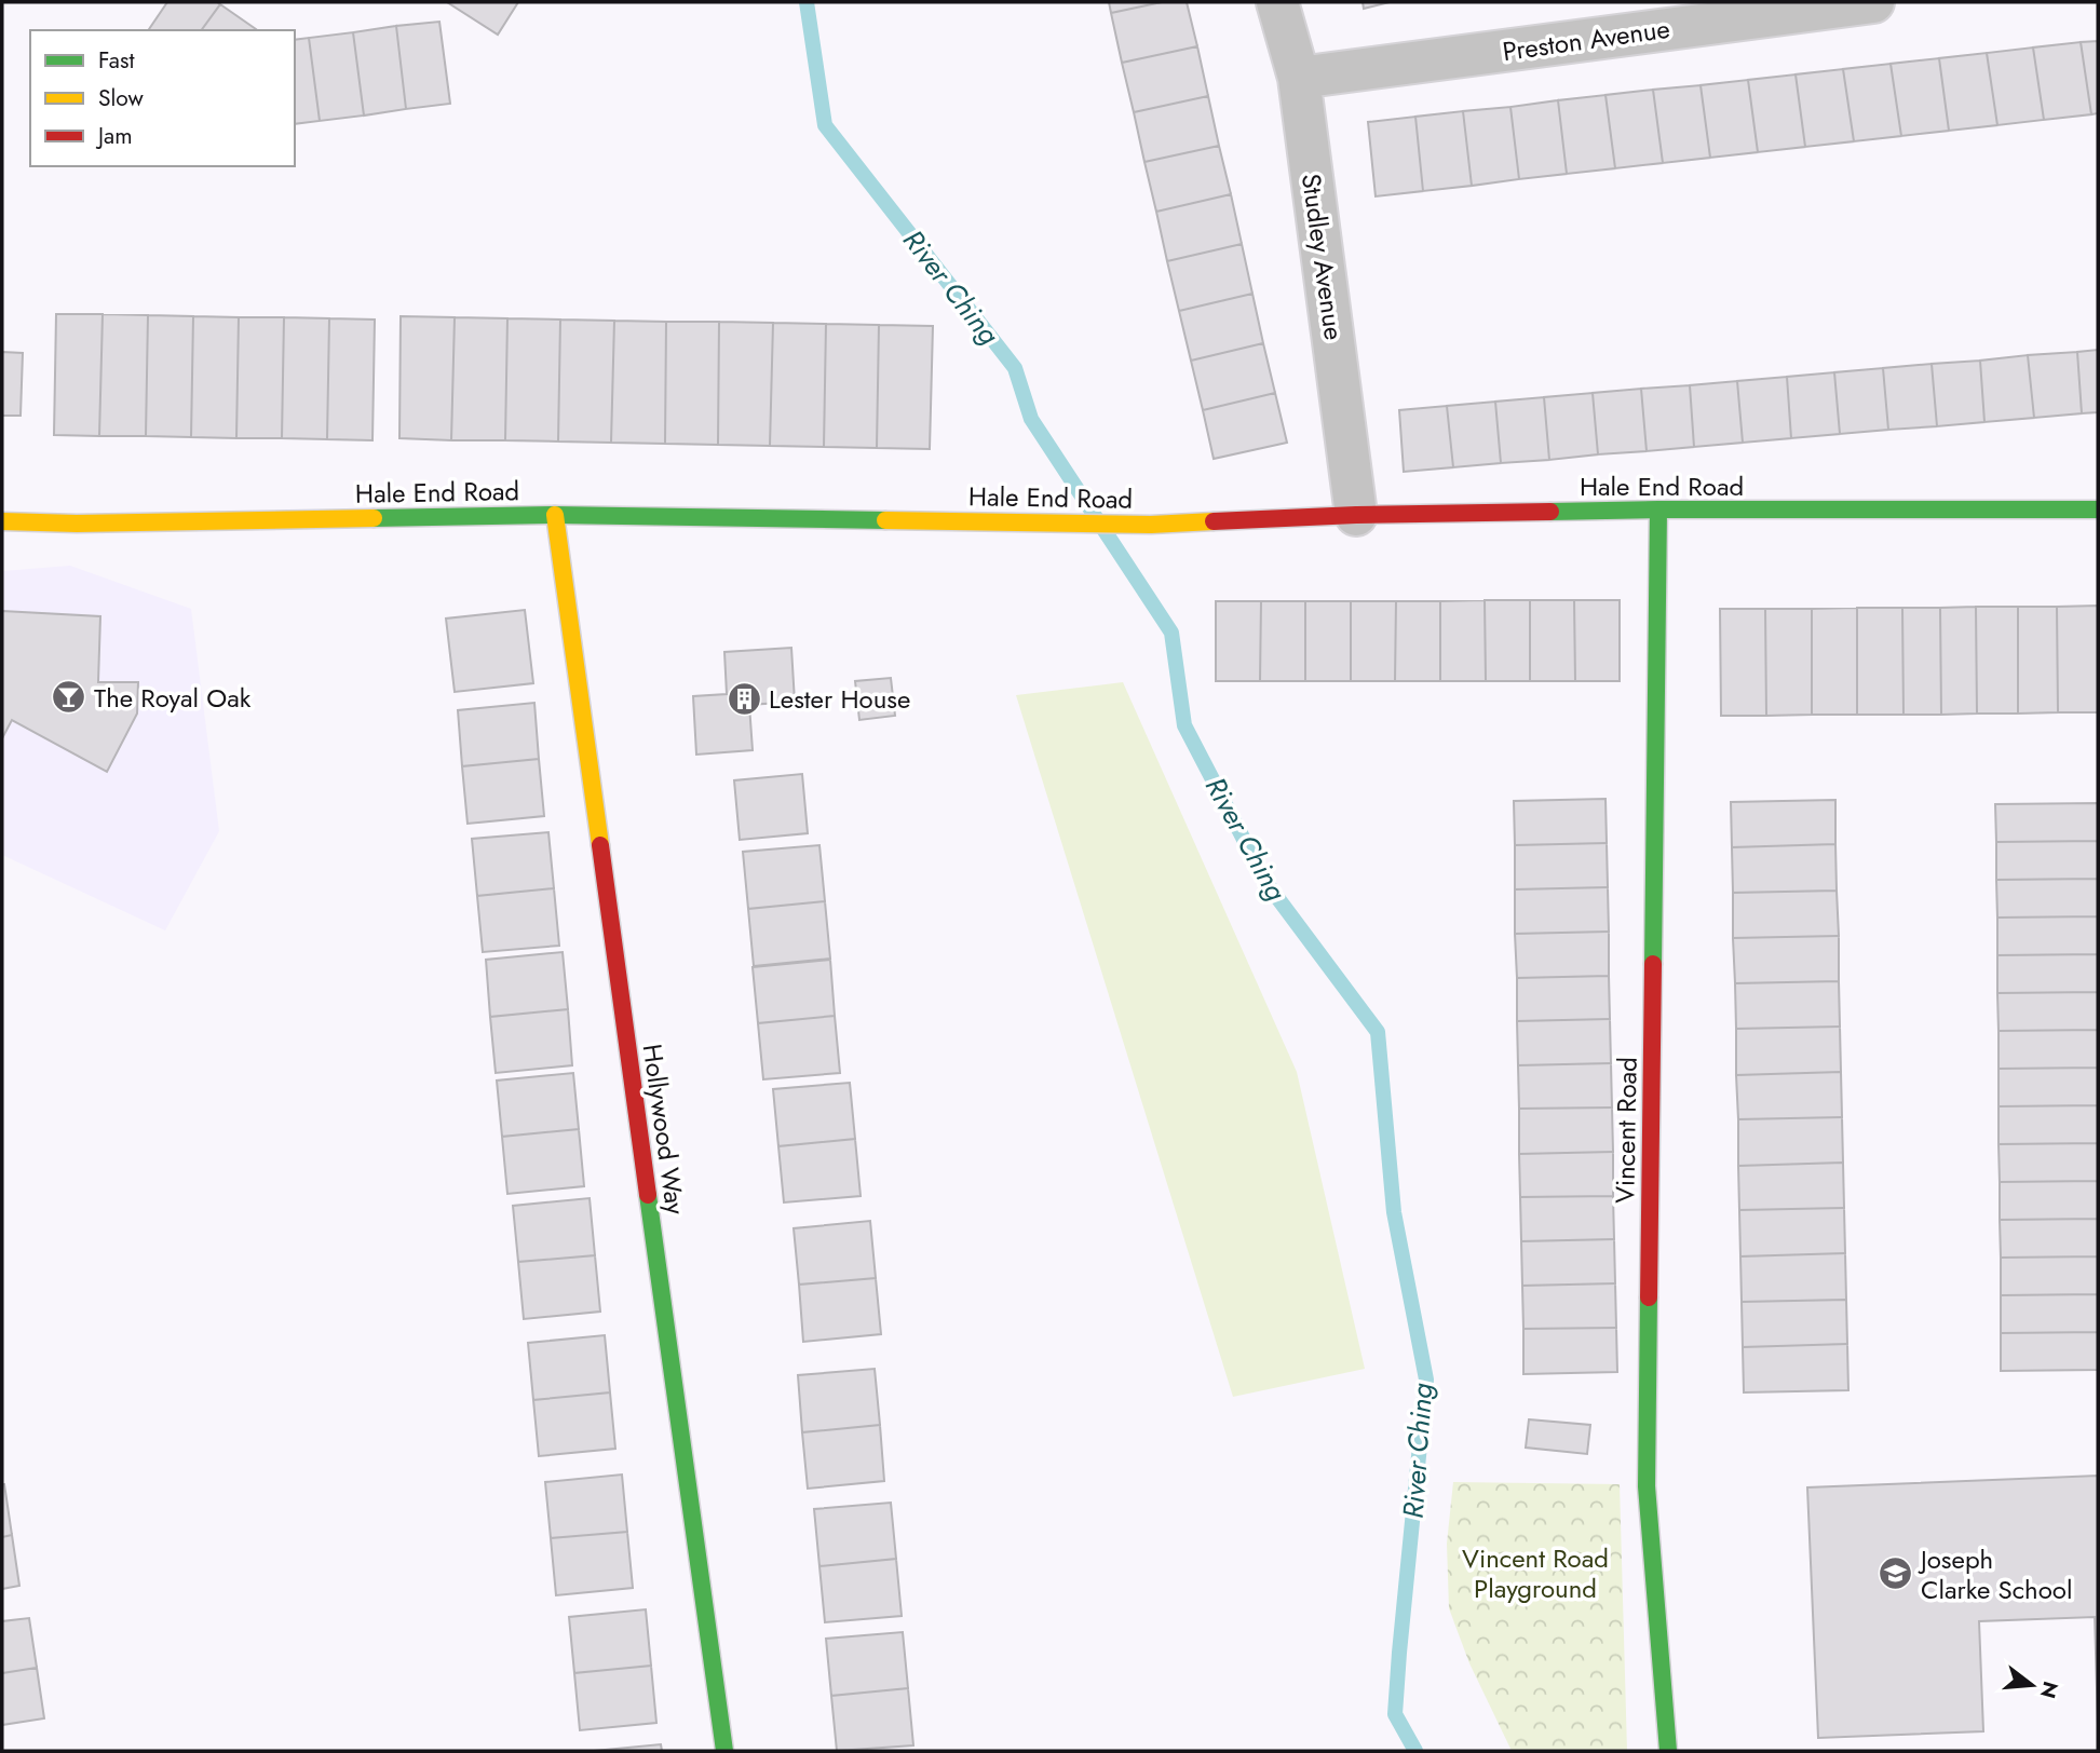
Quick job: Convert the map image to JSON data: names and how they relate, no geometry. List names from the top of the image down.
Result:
{
  "streets": {
    "street": [
      "Preston Avenue",
      "Studley Avenue",
      "Hale End Road",
      "Hollywood Way",
      "Vincent Road"
    ]
  },
  "crossings": [
    ["Preston Avenue", "Studley Avenue"],
    ["Studley Avenue", "Hale End Road"],
    ["Hale End Road", "Hollywood Way"],
    ["Hale End Road", "Vincent Road"]
  ],
  "water": ["River Ching"],
  "parks": ["Vincent Road Playground"],
  "places": {
    "bar": ["The Royal Oak"],
    "building": ["Lester House"],
    "school or university": ["Joseph Clarke School"]
  },
  "legend": ["Fast", "Slow", "Jam"],
  "north": "right"
}
